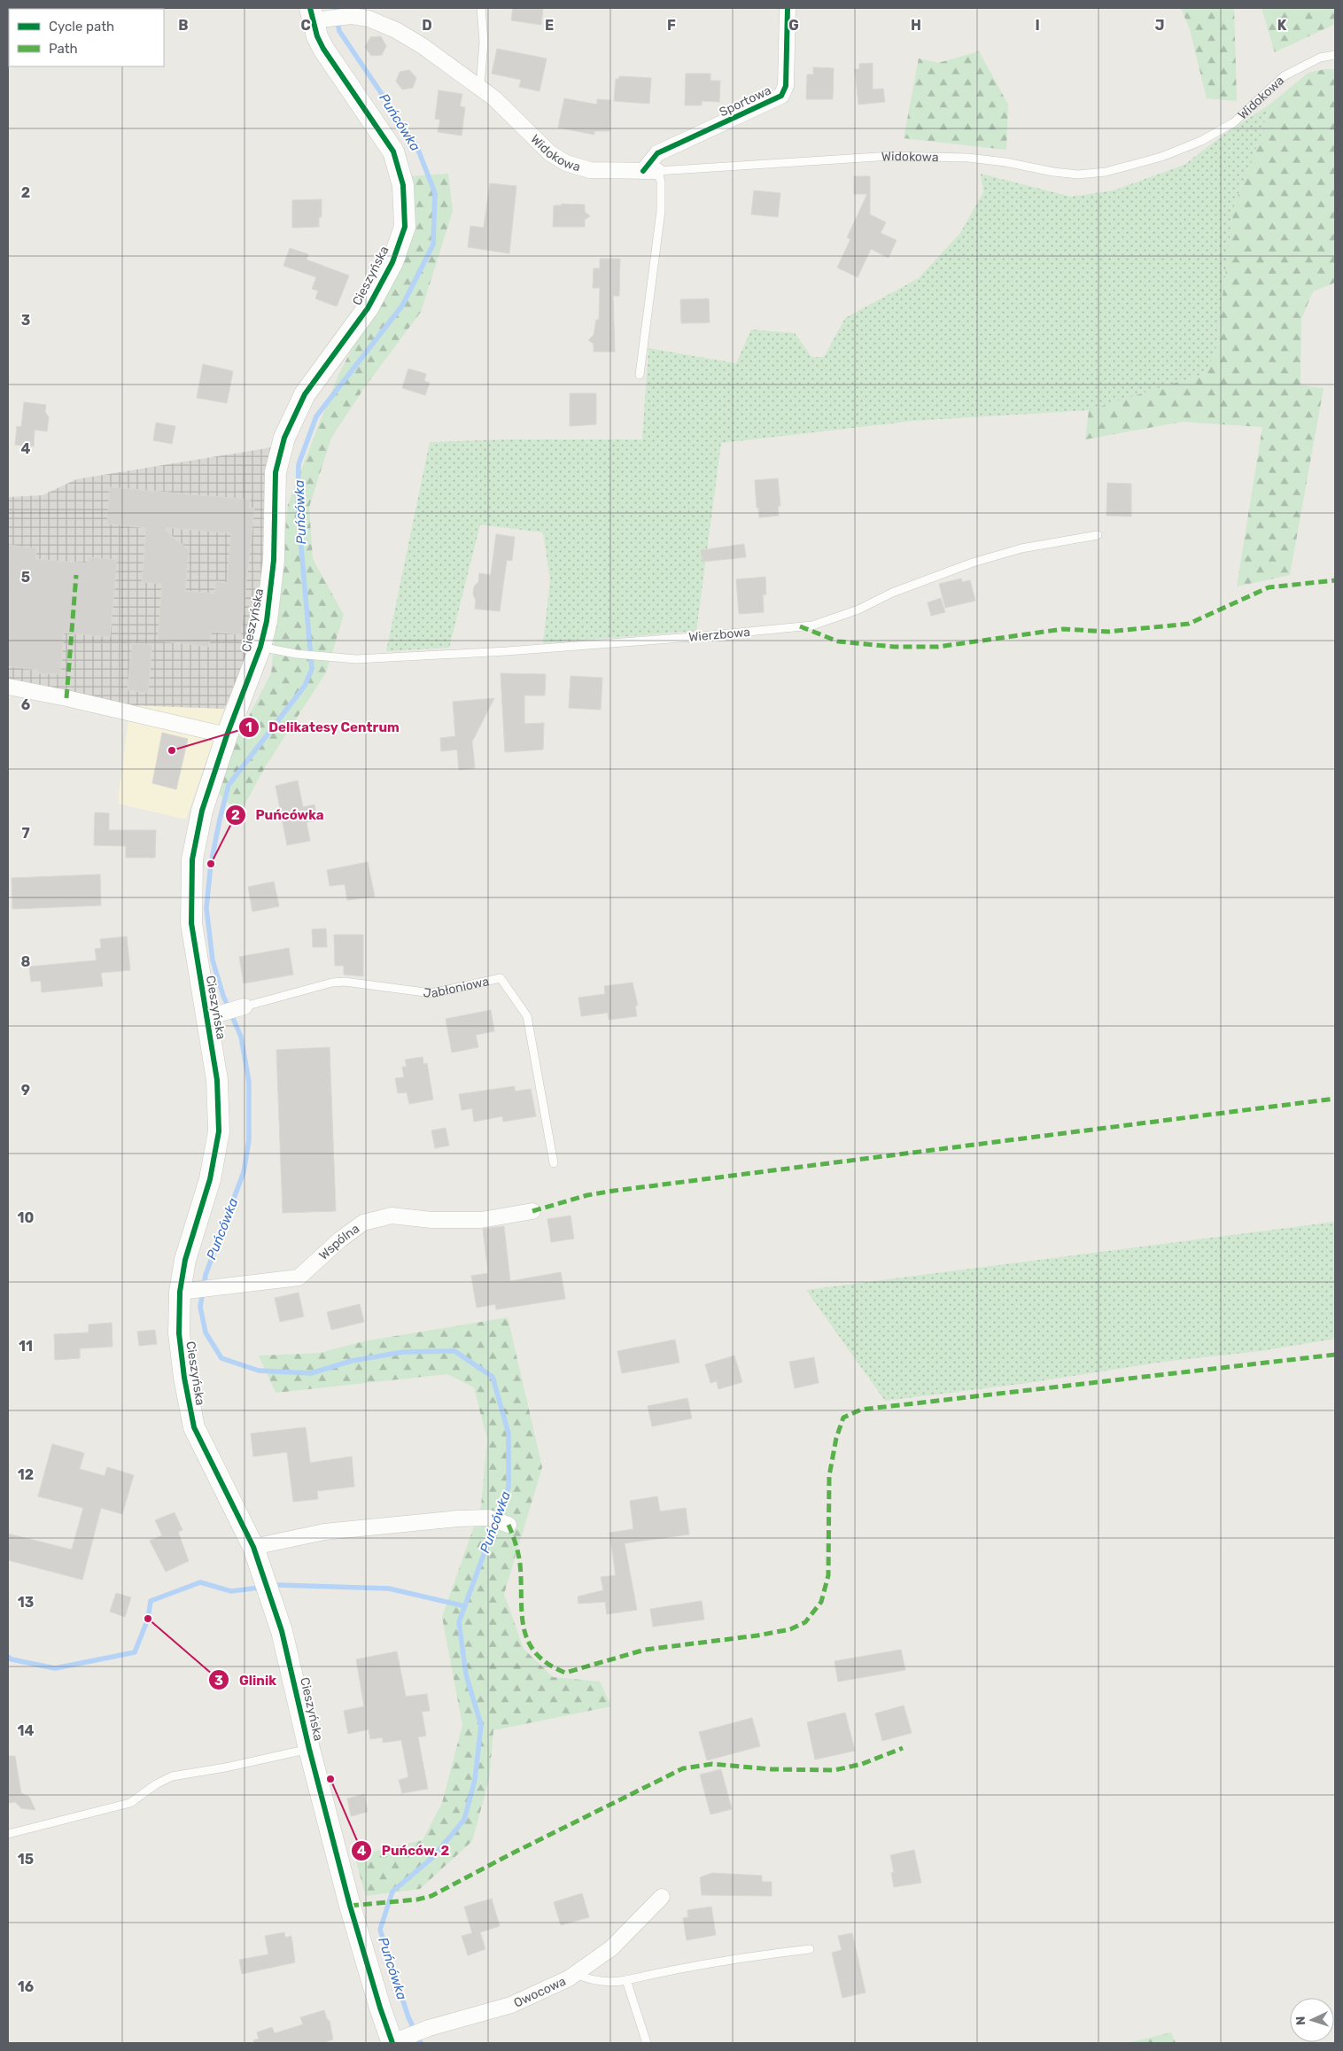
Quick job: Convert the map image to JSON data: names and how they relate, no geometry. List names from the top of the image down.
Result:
{
  "streets": {
    "street": [
      "Widokowa",
      "Sportowa",
      "Cieszyńska",
      "Wspólna",
      "Owocowa"
    ],
    "lane": ["Wierzbowa", "Jabłoniowa"]
  },
  "crossings": [
    ["Widokowa", "Sportowa"],
    ["Widokowa", "Cieszyńska"],
    ["Cieszyńska", "Wierzbowa"],
    ["Cieszyńska", "Wspólna"],
    ["Cieszyńska", "Owocowa"]
  ],
  "water": ["Puńcówka"],
  "places": [
    "Delikatesy Centrum",
    "Puńcówka",
    "Glinik",
    "Puńców, 2"
  ],
  "legend": ["Cycle path", "Path"],
  "north": "left",
  "grid": {
    "columns": [
      "B",
      "C",
      "D",
      "E",
      "F",
      "G",
      "H",
      "I",
      "J",
      "K"
    ],
    "rows": [
      "2",
      "3",
      "4",
      "5",
      "6",
      "7",
      "8",
      "9",
      "10",
      "11",
      "12",
      "13",
      "14",
      "15",
      "16"
    ]
  }
}
